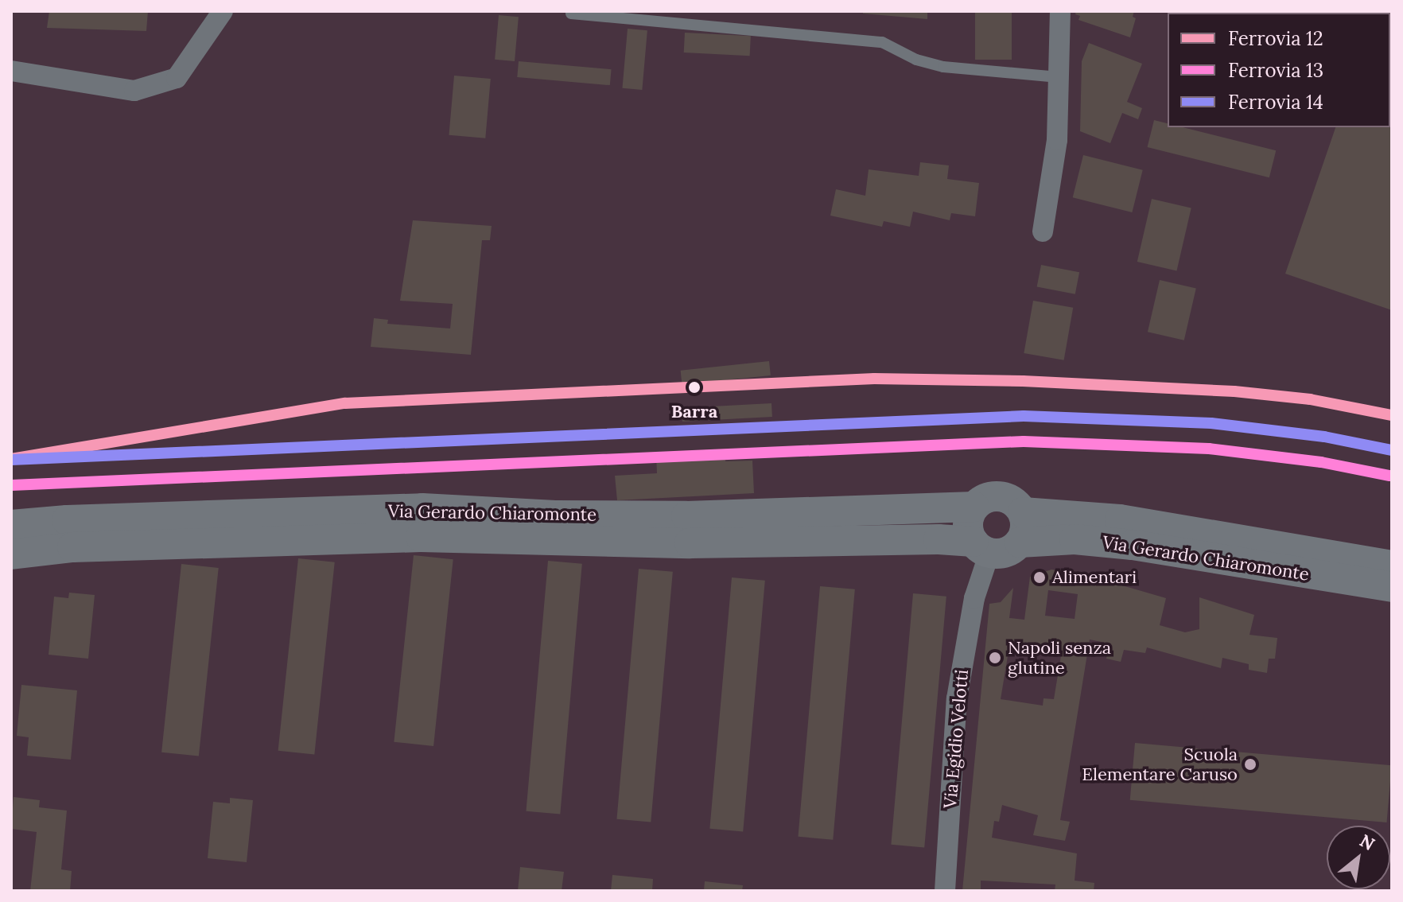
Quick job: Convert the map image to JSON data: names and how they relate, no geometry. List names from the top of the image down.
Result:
{
  "streets": {
    "street": ["Via Gerardo Chiaromonte", "Via Egidio Velotti"]
  },
  "crossings": [
    ["Via Gerardo Chiaromonte", "Via Egidio Velotti"]
  ],
  "places": [
    "Barra",
    "Alimentari",
    "Napoli senza glutine",
    "Scuola Elementare Caruso"
  ],
  "lines": ["rail line 12", "rail line 14", "rail line 13"],
  "legend": ["Ferrovia 12", "Ferrovia 13", "Ferrovia 14"],
  "north": "top right"
}
